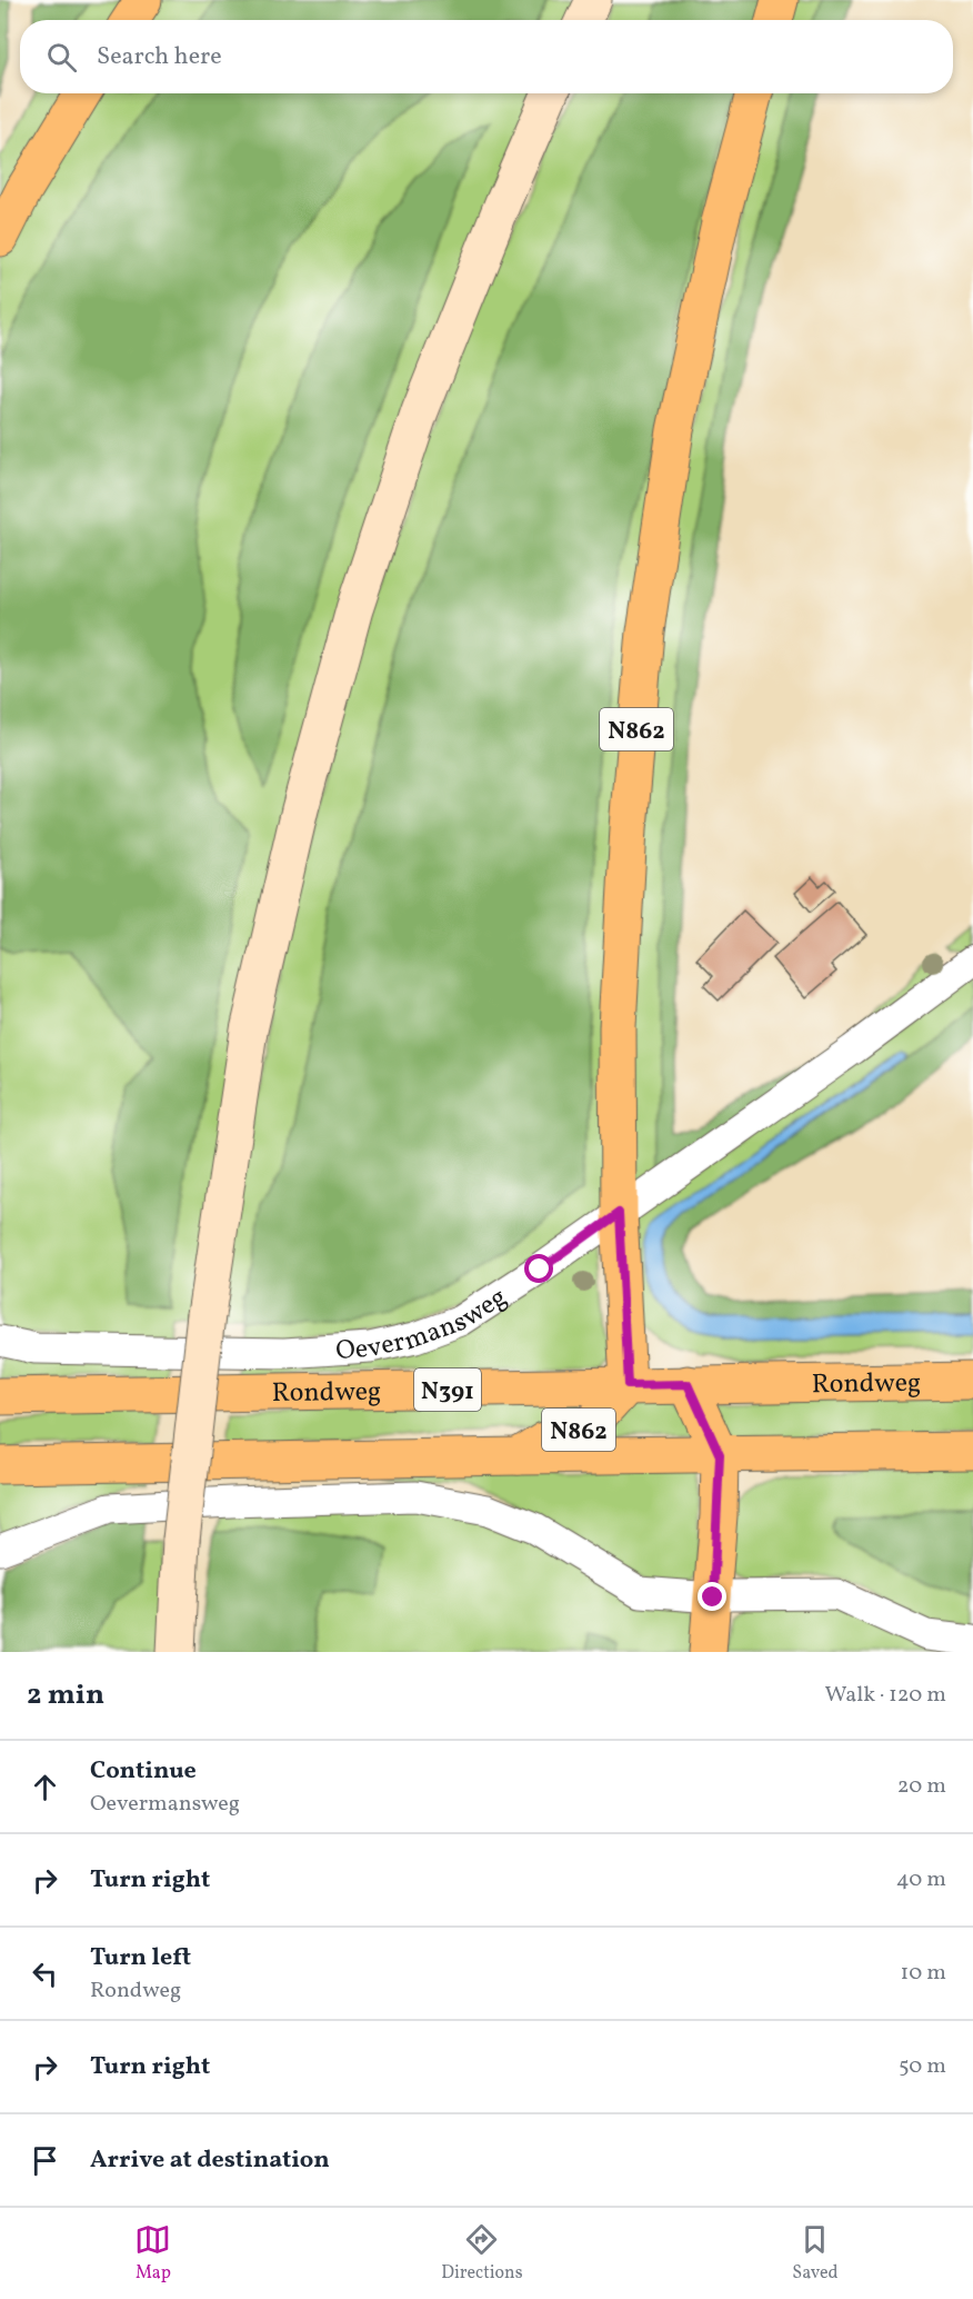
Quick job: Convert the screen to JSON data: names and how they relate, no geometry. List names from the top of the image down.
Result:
{
  "streets": {
    "main road": ["N862", "Rondweg", "N391"],
    "street": ["Oevermansweg"]
  },
  "crossings": [
    ["N862", "Oevermansweg"],
    ["N862", "Rondweg"]
  ],
  "page": {
    "search": "Search here",
    "heading": ["2 min", "Walk · 120 m"],
    "list": [
      ["Continue", "Oevermansweg", "20 m"],
      ["Turn right", "40 m"],
      ["Turn left", "Rondweg", "10 m"],
      ["Turn right", "50 m"],
      "Arrive at destination"
    ],
    "nav": ["Map", "Directions", "Saved"]
  }
}
